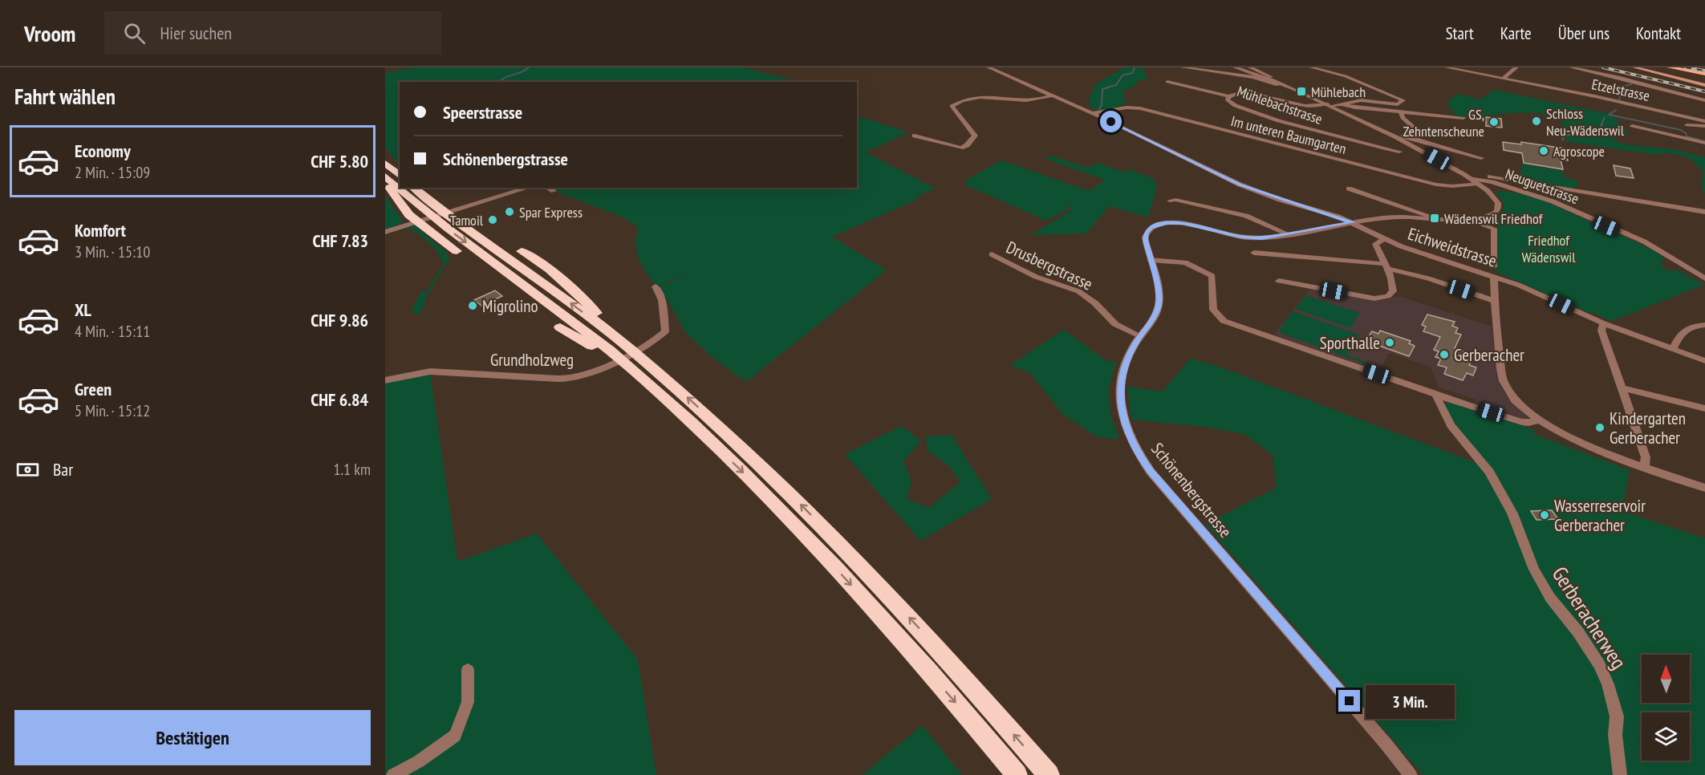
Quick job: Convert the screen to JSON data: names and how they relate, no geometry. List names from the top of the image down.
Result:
{
  "streets": {
    "street": [
      "Etzelstrasse",
      "Mühlebachstrasse",
      "Im unteren Baumgarten",
      "Neuguetstrasse",
      "Eichweidstrasse",
      "Drusbergstrasse",
      "Grundholzweg",
      "Schönenbergstrasse",
      "Gerberacherweg"
    ]
  },
  "crossings": [
    ["Im unteren Baumgarten", "Neuguetstrasse"],
    ["Im unteren Baumgarten", "Eichweidstrasse"],
    ["Im unteren Baumgarten", "Schönenbergstrasse"],
    ["Neuguetstrasse", "Schönenbergstrasse"],
    ["Eichweidstrasse", "Schönenbergstrasse"],
    ["Drusbergstrasse", "Schönenbergstrasse"]
  ],
  "parks": ["Friedhof Wädenswil"],
  "places": {
    "transit": ["Mühlebach", "Wädenswil Friedhof"],
    "other": [
      "Schloss Neu-Wädenswil",
      "GS, Zehntenscheune",
      "Agroscope",
      "Spar Express",
      "Tamoil",
      "Migrolino",
      "Sporthalle",
      "Gerberacher",
      "Kindergarten Gerberacher",
      "Wasserreservoir Gerberacher"
    ]
  },
  "north": "top",
  "page": {
    "header": "Vroom",
    "search": "Hier suchen",
    "nav": [
      "Start",
      "Karte",
      "Über uns",
      "Kontakt"
    ],
    "heading": "Fahrt wählen",
    "banner": ["Speerstrasse", "Schönenbergstrasse"],
    "list": [
      {
        "name": "Economy",
        "note": "2 Min. · 15:09",
        "value": "CHF 5.80"
      },
      {
        "name": "Komfort",
        "note": "3 Min. · 15:10",
        "value": "CHF 7.83"
      },
      {
        "name": "XL",
        "note": "4 Min. · 15:11",
        "value": "CHF 9.86"
      },
      {
        "name": "Green",
        "note": "5 Min. · 15:12",
        "value": "CHF 6.84"
      }
    ],
    "pay": ["Bar", "1.1 km"],
    "bubble": "3 Min.",
    "buttons": "Bestätigen"
  }
}
